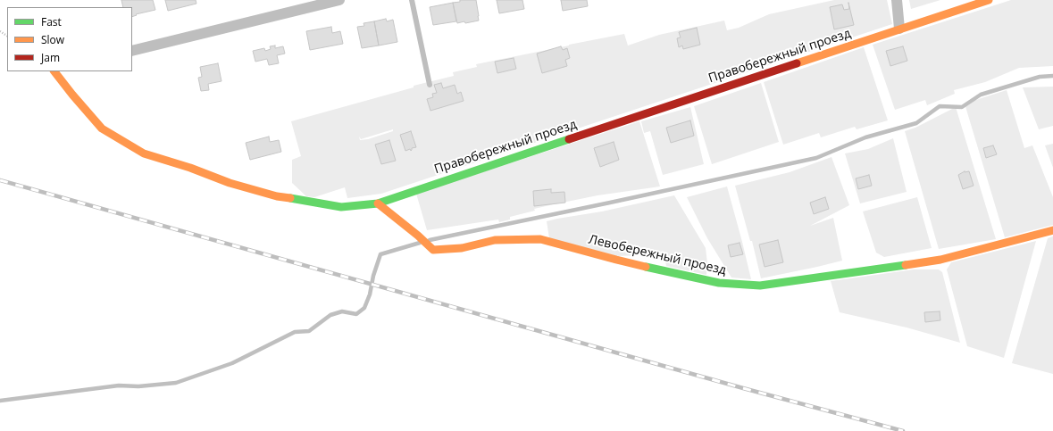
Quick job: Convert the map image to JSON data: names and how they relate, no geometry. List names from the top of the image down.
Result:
{
  "streets": {
    "street": ["Правобережный проезд", "Левобережный проезд"]
  },
  "crossings": [
    ["Правобережный проезд", "Левобережный проезд"]
  ],
  "legend": ["Fast", "Slow", "Jam"]
}
